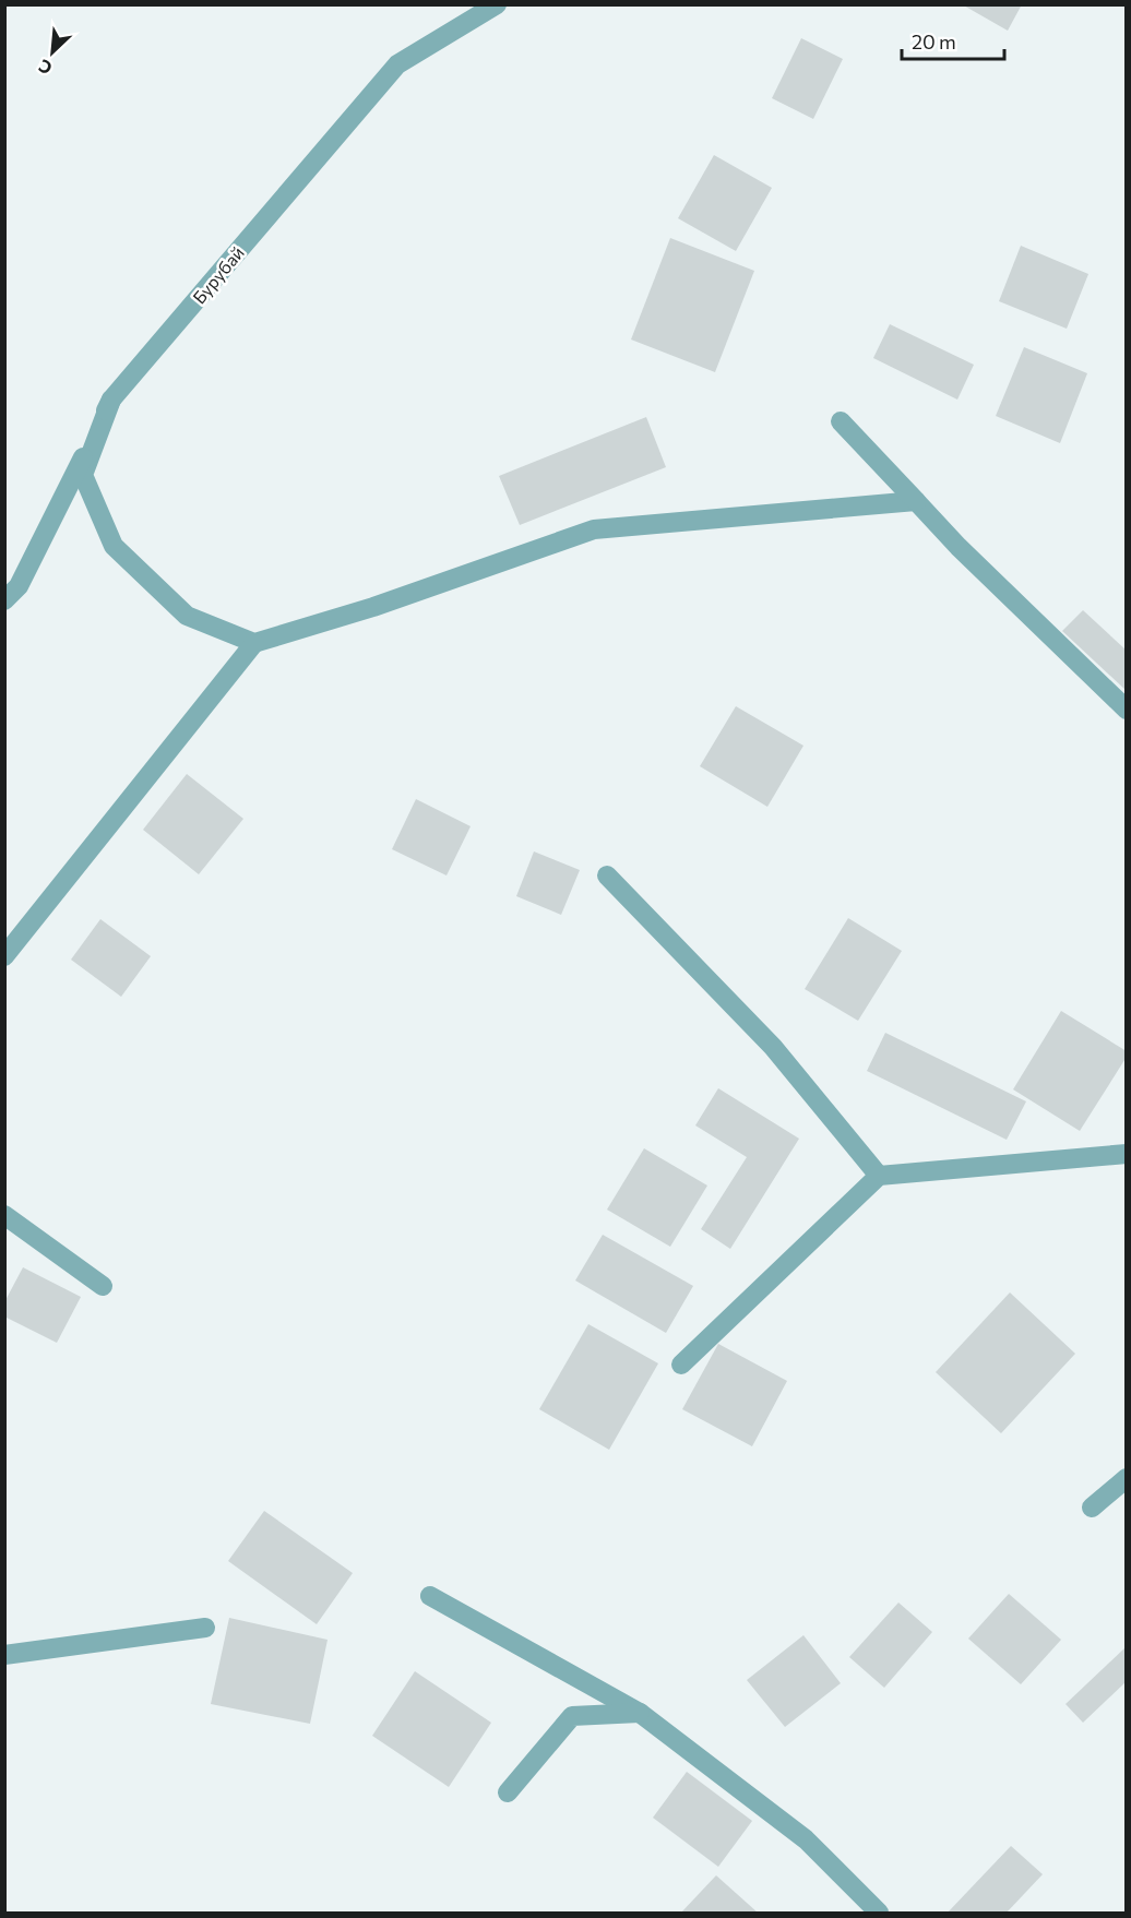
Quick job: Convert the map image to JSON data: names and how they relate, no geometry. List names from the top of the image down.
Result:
{
  "streets": {
    "street": ["Бурубай"]
  },
  "scale_bar": "20 m",
  "north": "bottom left"
}
